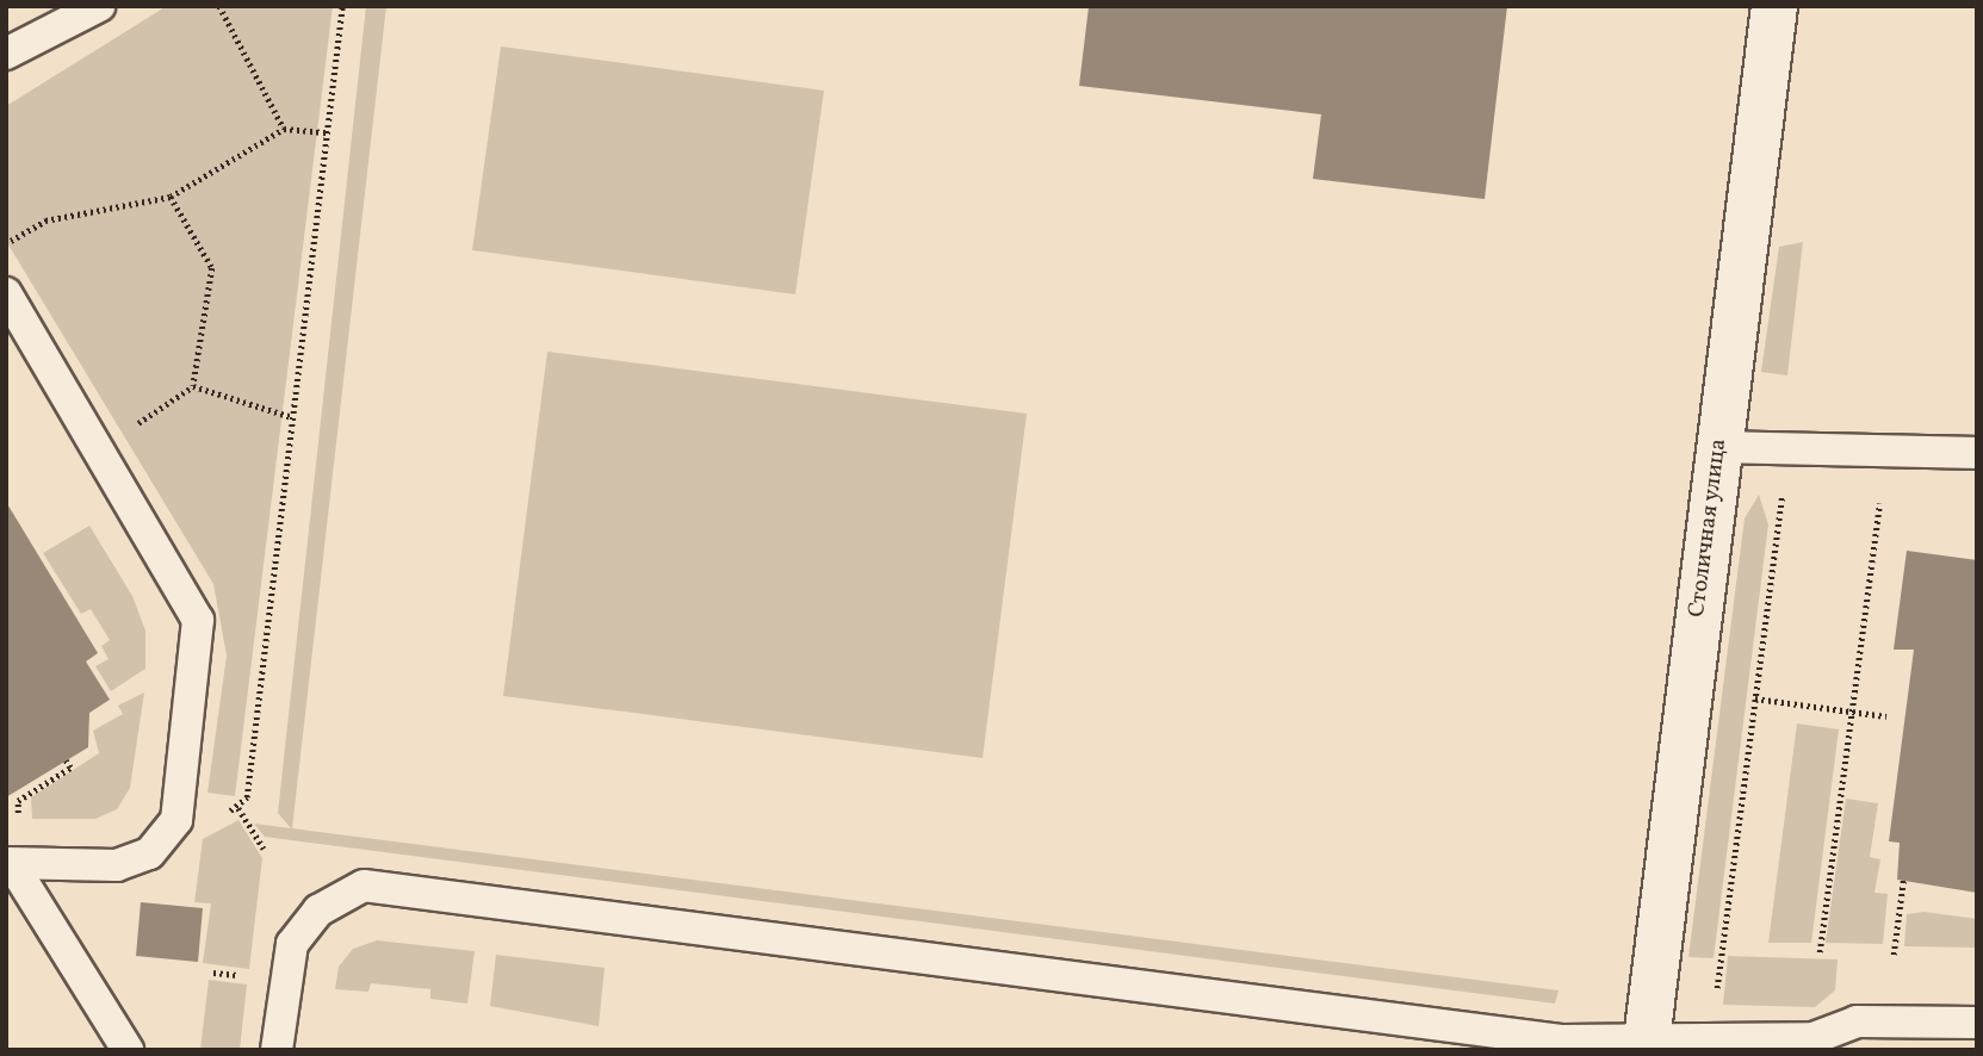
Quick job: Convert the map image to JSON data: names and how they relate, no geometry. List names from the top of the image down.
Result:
{
  "streets": {
    "street": ["Столичная улица"]
  }
}
